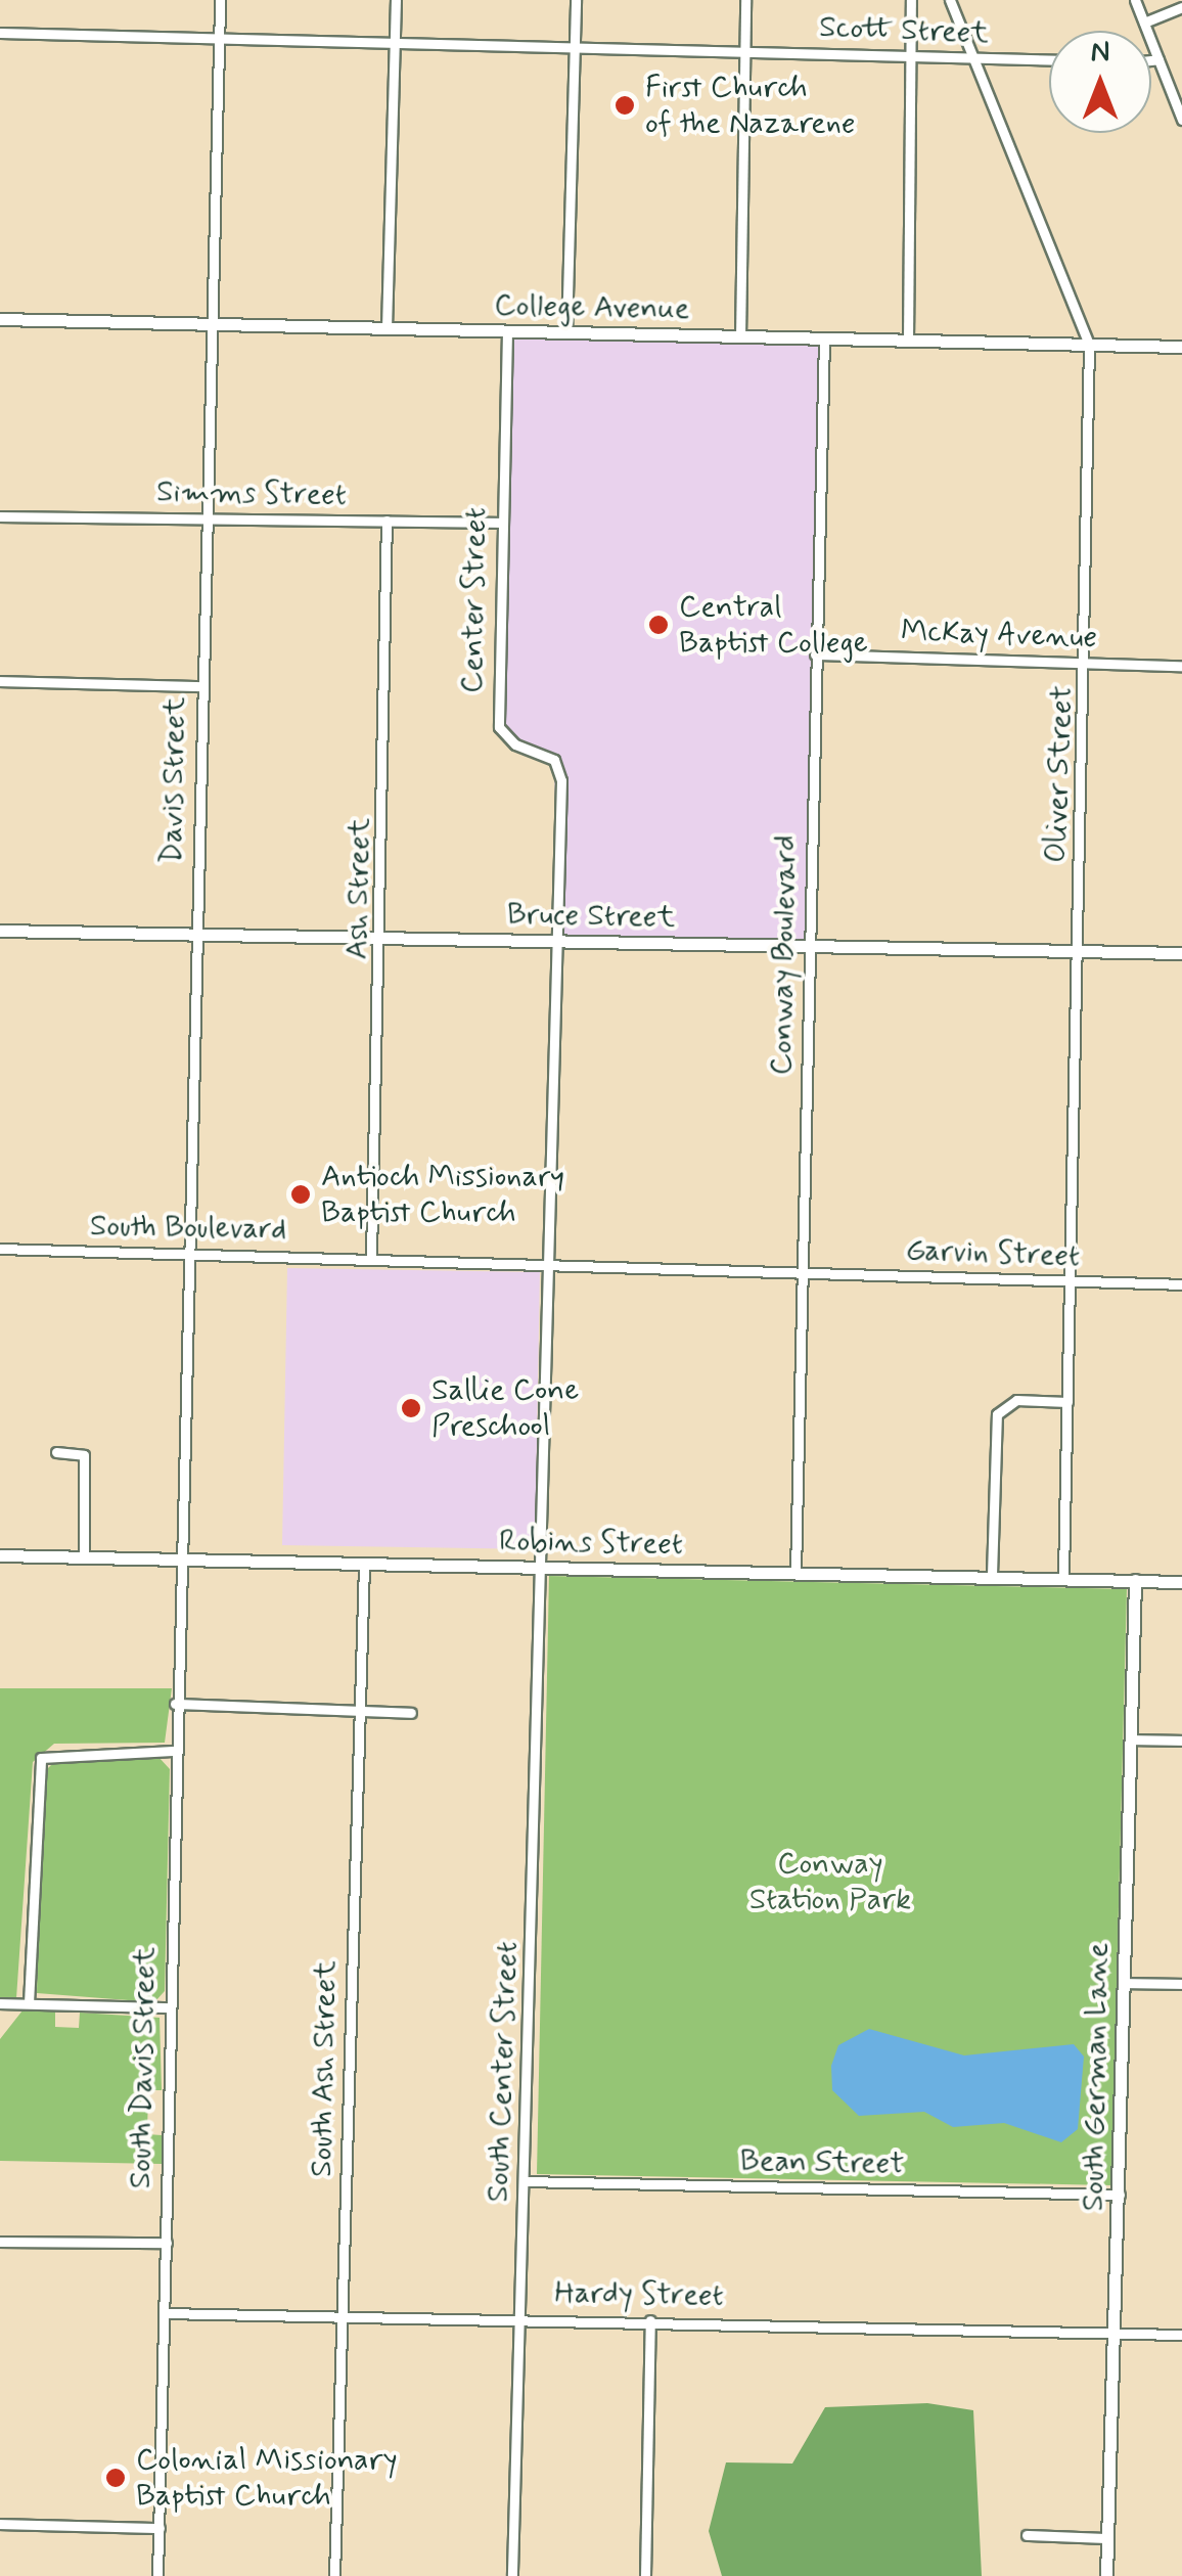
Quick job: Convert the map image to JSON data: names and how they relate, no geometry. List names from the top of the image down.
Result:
{
  "streets": {
    "street": [
      "Scott Street",
      "College Avenue",
      "Simms Street",
      "Center Street",
      "McKay Avenue",
      "Oliver Street",
      "Davis Street",
      "Ash Street",
      "Bruce Street",
      "Conway Boulevard",
      "South Boulevard",
      "Garvin Street",
      "Robins Street",
      "South Davis Street",
      "South Ash Street",
      "South Center Street",
      "South German Lane",
      "Bean Street",
      "Hardy Street"
    ]
  },
  "crossings": [
    ["Scott Street", "Oliver Street"],
    ["Scott Street", "Davis Street"],
    ["College Avenue", "Center Street"],
    ["College Avenue", "Oliver Street"],
    ["College Avenue", "Davis Street"],
    ["College Avenue", "Conway Boulevard"],
    ["Simms Street", "Center Street"],
    ["Simms Street", "Davis Street"],
    ["Simms Street", "Ash Street"],
    ["Center Street", "Bruce Street"],
    ["Center Street", "South Boulevard"],
    ["Center Street", "Robins Street"],
    ["Center Street", "South Center Street"],
    ["McKay Avenue", "Oliver Street"],
    ["McKay Avenue", "Conway Boulevard"],
    ["Oliver Street", "Bruce Street"],
    ["Oliver Street", "Garvin Street"],
    ["Oliver Street", "Robins Street"],
    ["Davis Street", "Bruce Street"],
    ["Davis Street", "South Boulevard"],
    ["Davis Street", "Robins Street"],
    ["Davis Street", "South Davis Street"],
    ["Ash Street", "Bruce Street"],
    ["Ash Street", "South Boulevard"],
    ["Bruce Street", "Conway Boulevard"],
    ["Conway Boulevard", "South Boulevard"],
    ["Conway Boulevard", "Garvin Street"],
    ["Conway Boulevard", "Robins Street"],
    ["South Boulevard", "Garvin Street"],
    ["Robins Street", "South Davis Street"],
    ["Robins Street", "South Ash Street"],
    ["Robins Street", "South Center Street"],
    ["Robins Street", "South German Lane"],
    ["South Davis Street", "Hardy Street"],
    ["South Ash Street", "Hardy Street"],
    ["South Center Street", "Bean Street"],
    ["South Center Street", "Hardy Street"],
    ["South German Lane", "Bean Street"],
    ["South German Lane", "Hardy Street"]
  ],
  "parks": ["Conway Station Park"],
  "places": [
    "First Church of the Nazarene",
    "Central Baptist College",
    "Antioch Missionary Baptist Church",
    "Sallie Cone Preschool",
    "Colonial Missionary Baptist Church"
  ],
  "north": "top"
}
